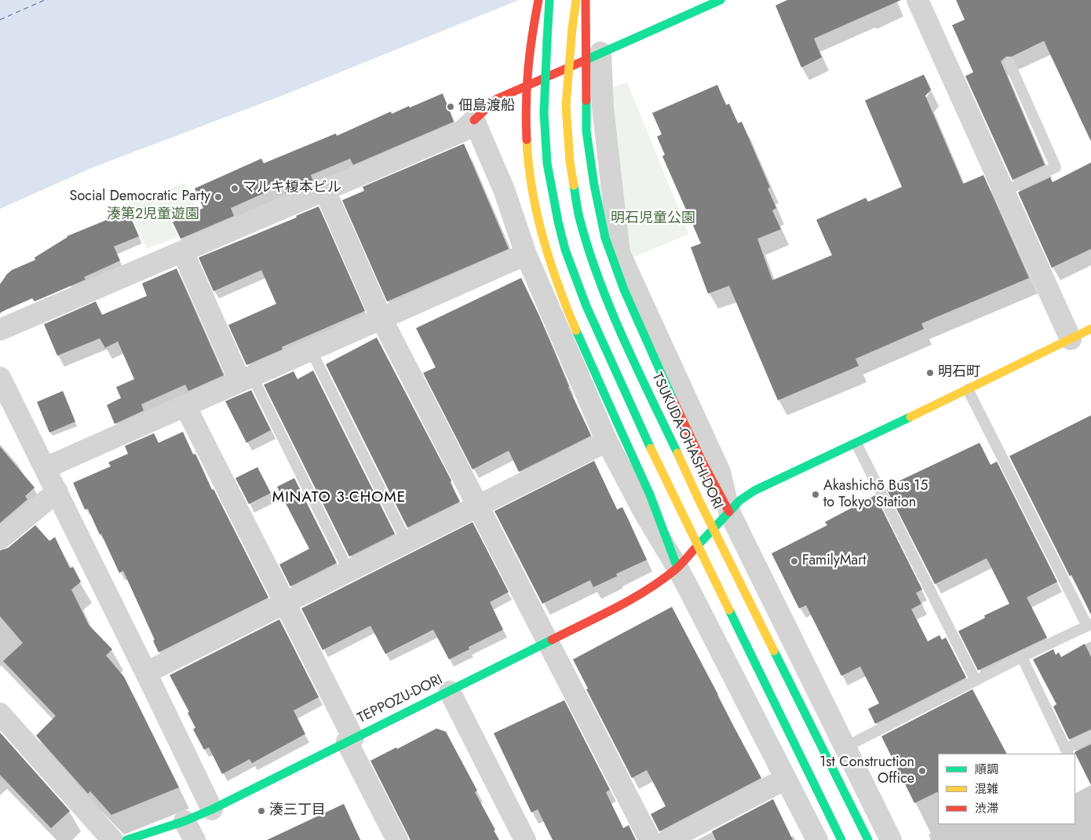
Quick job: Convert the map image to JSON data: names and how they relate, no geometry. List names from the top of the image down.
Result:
{
  "streets": {
    "main road": ["TSUKUDA-OHASHI-DORI", "TEPPOZU-DORI"]
  },
  "districts": ["MINATO 3-CHOME"],
  "parks": ["湊第2児童遊園", "明石児童公園"],
  "places": [
    "佃島渡船",
    "マルキ榎本ビル",
    "Social Democratic Party",
    "明石町",
    "Akashichō Bus 15 to Tokyo Station",
    "FamilyMart",
    "1st Construction Office",
    "湊三丁目"
  ],
  "legend": ["順調", "混雑", "渋滞"]
}
